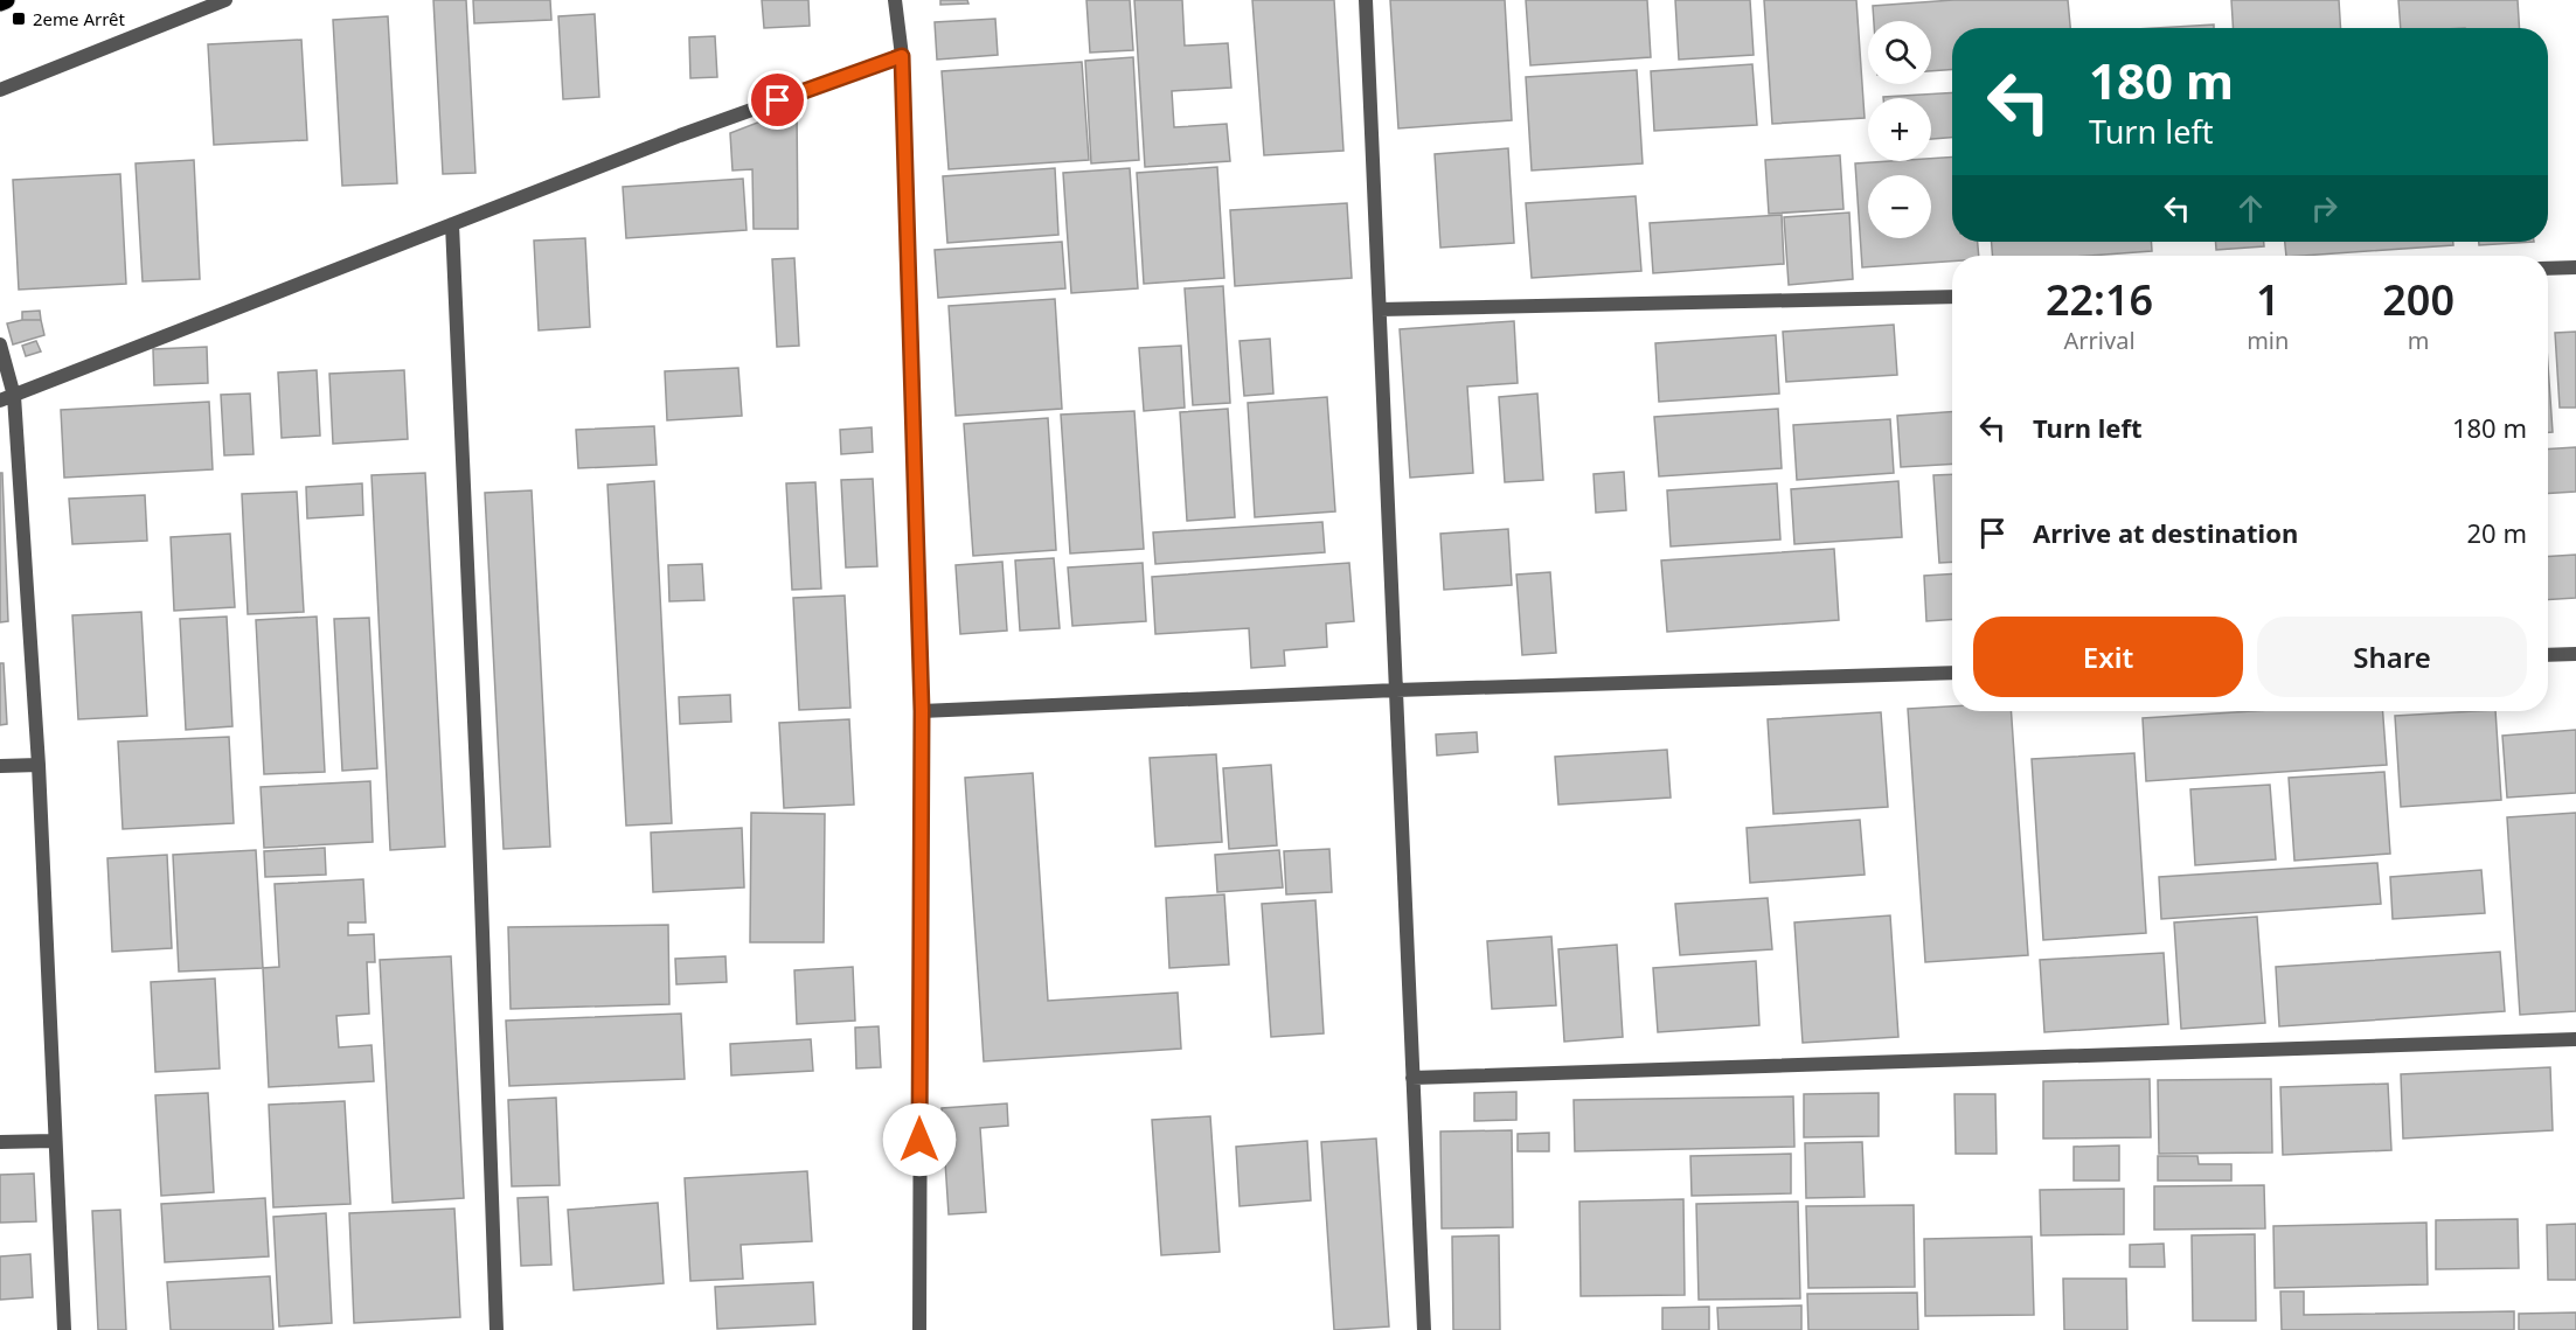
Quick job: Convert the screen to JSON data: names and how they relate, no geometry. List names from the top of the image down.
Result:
{
  "places": {
    "transit": ["2eme Arrêt"]
  },
  "page": {
    "map_buttons": ["+", "−"],
    "turn": ["180 m", "Turn left"],
    "eta": [
      "22:16",
      "Arrival",
      "1",
      "min",
      "200",
      "m"
    ],
    "list": [
      {
        "name": "Turn left",
        "value": "180 m"
      },
      {
        "name": "Arrive at destination",
        "value": "20 m"
      }
    ],
    "buttons": ["Exit", "Share"]
  }
}
